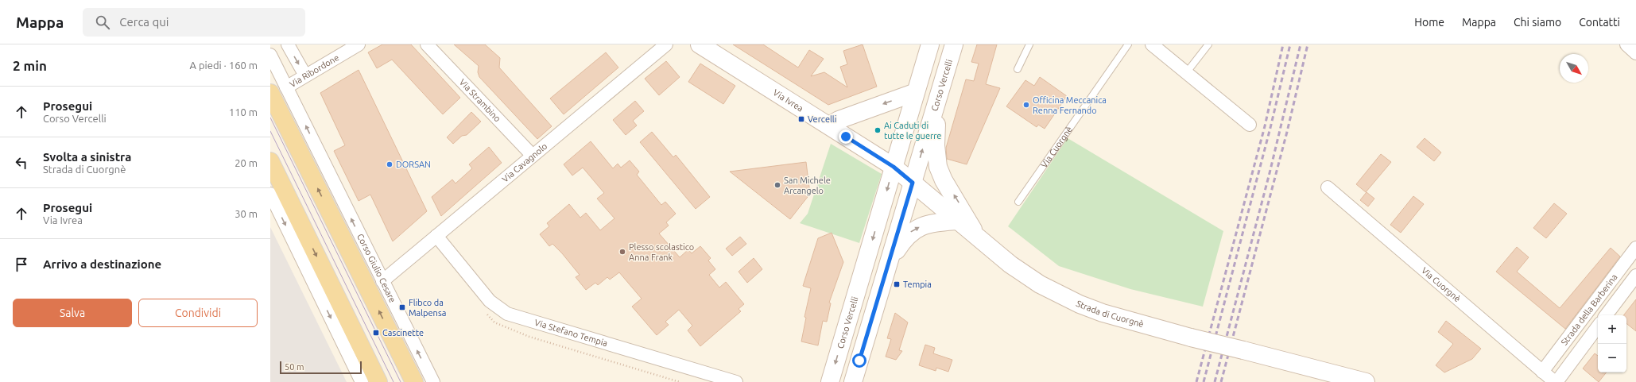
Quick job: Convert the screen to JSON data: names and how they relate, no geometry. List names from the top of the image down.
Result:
{
  "streets": {
    "main road": [
      "Corso Vercelli",
      "Via Ivrea",
      "Corso Giulio Cesare",
      "Strada di Cuorgnè"
    ],
    "street": [
      "Via Ribordone",
      "Via Strambino",
      "Via Cuorgnè",
      "Via Cavagnolo",
      "Strada della Barberina",
      "Via Stefano Tempia"
    ]
  },
  "crossings": [
    ["Via Ribordone", "Corso Giulio Cesare"],
    ["Corso Vercelli", "Via Ivrea"],
    ["Corso Vercelli", "Strada di Cuorgnè"],
    ["Via Strambino", "Via Cavagnolo"],
    ["Via Ivrea", "Strada di Cuorgnè"],
    ["Via Cuorgnè", "Strada della Barberina"],
    ["Via Cavagnolo", "Corso Giulio Cesare"],
    ["Via Cavagnolo", "Via Stefano Tempia"]
  ],
  "places": {
    "other": [
      "Officina Meccanica Renna Fernando",
      "Ai Caduti di tutte le guerre",
      "DORSAN",
      "San Michele Arcangelo",
      "Plesso scolastico Anna Frank"
    ],
    "transit": [
      "Vercelli",
      "Tempia",
      "Flibco da Malpensa",
      "Cascinette"
    ]
  },
  "scale_bar": "50 m",
  "north": "bottom right",
  "page": {
    "header": "Mappa",
    "search": "Cerca qui",
    "nav": [
      "Home",
      "Mappa",
      "Chi siamo",
      "Contatti"
    ],
    "heading": ["2 min", "A piedi · 160 m"],
    "list": [
      ["Prosegui", "Corso Vercelli", "110 m"],
      ["Svolta a sinistra", "Strada di Cuorgnè", "20 m"],
      ["Prosegui", "Via Ivrea", "30 m"],
      "Arrivo a destinazione"
    ],
    "buttons": ["Salva", "Condividi"],
    "map_buttons": ["+", "−"],
    "scale": "50 m"
  }
}
